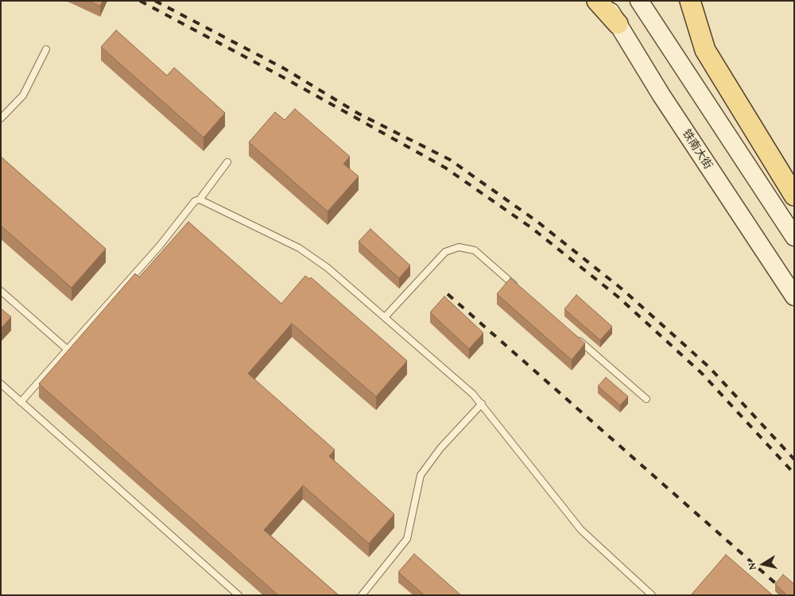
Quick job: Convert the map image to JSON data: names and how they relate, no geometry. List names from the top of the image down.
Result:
{
  "streets": {
    "main road": ["铁南大街"]
  },
  "north": "left"
}
